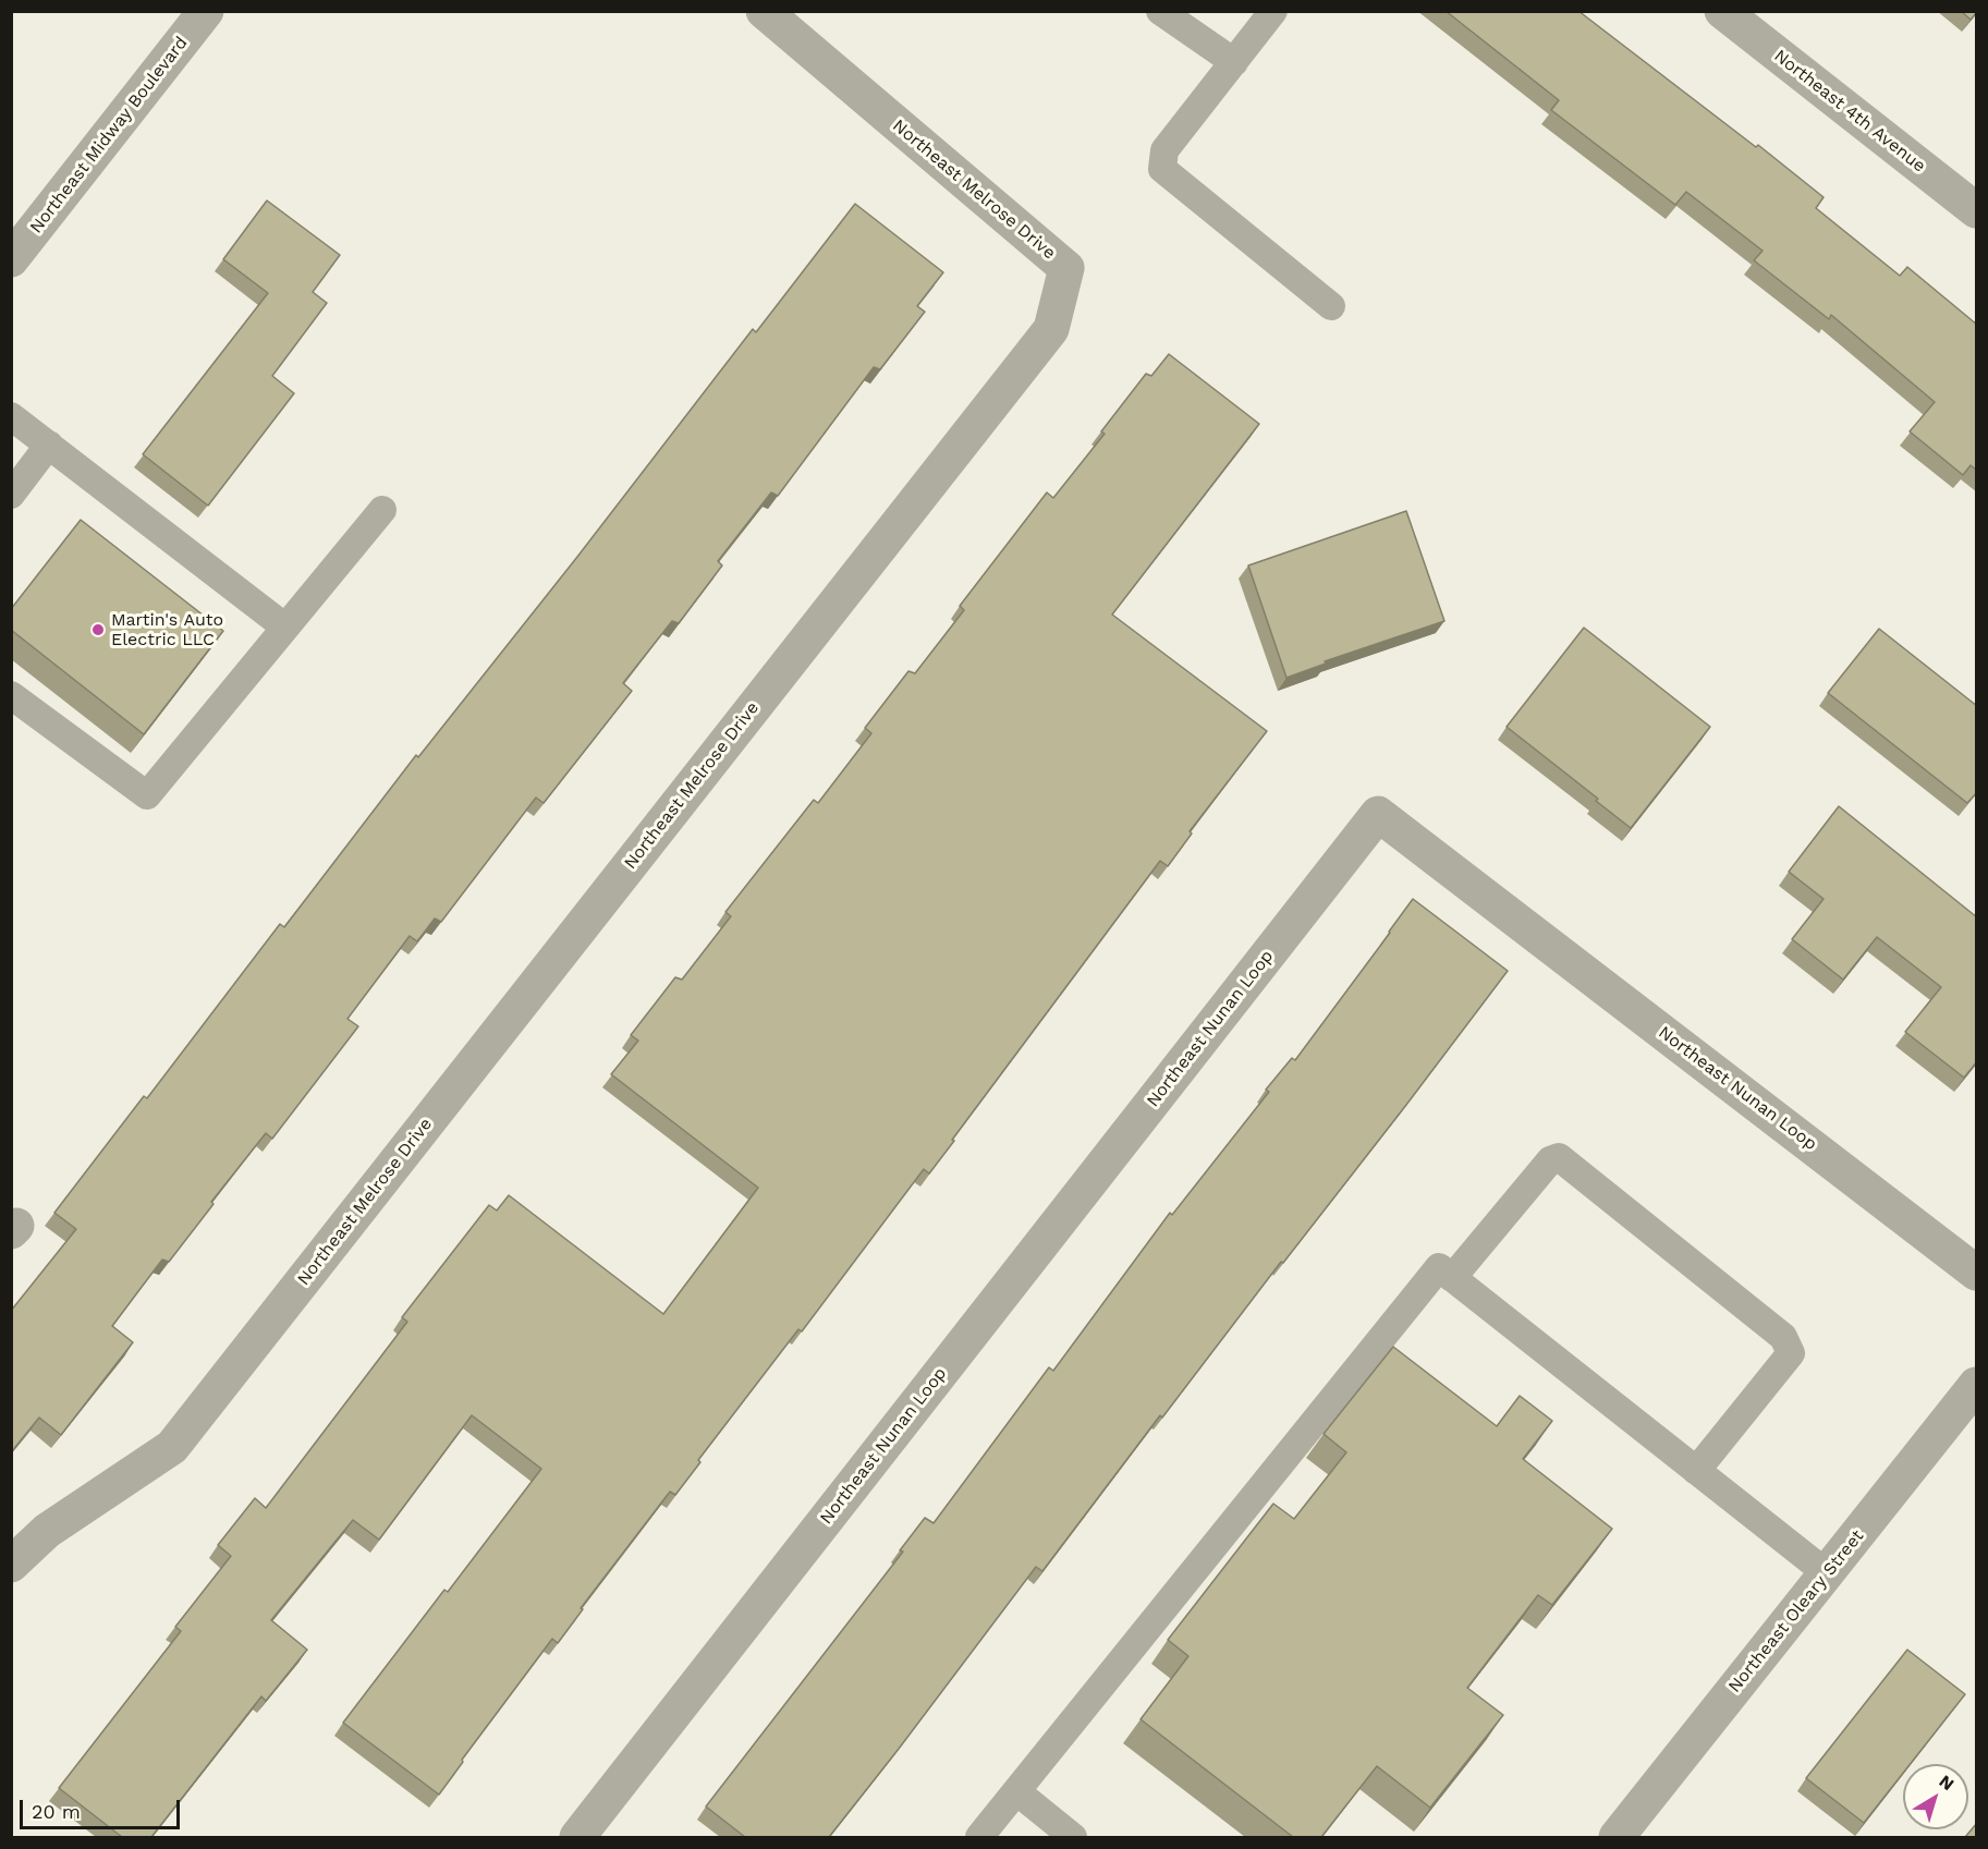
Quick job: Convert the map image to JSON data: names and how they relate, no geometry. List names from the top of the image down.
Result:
{
  "streets": {
    "street": [
      "Northeast 4th Avenue",
      "Northeast Midway Boulevard",
      "Northeast Melrose Drive",
      "Northeast Nunan Loop",
      "Northeast Oleary Street"
    ]
  },
  "places": ["Martin's Auto Electric LLC"],
  "scale_bar": "20 m",
  "north": "top right"
}
